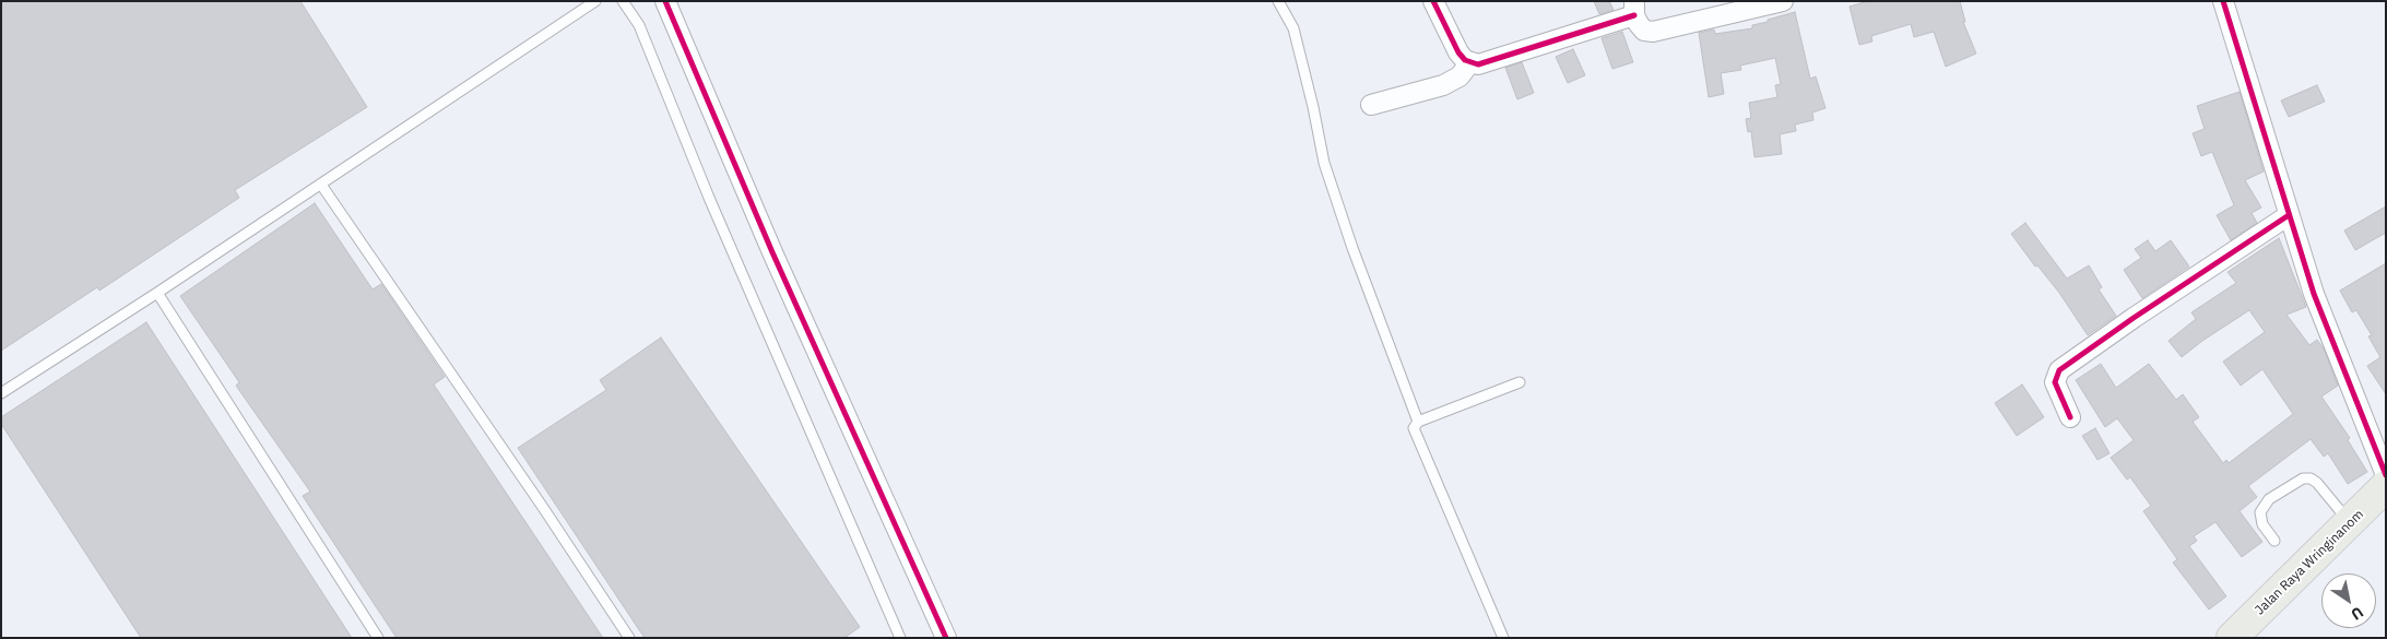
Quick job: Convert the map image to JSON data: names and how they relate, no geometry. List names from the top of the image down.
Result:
{
  "streets": {
    "main road": ["Jalan Raya Wringinanom"]
  },
  "north": "bottom right"
}
